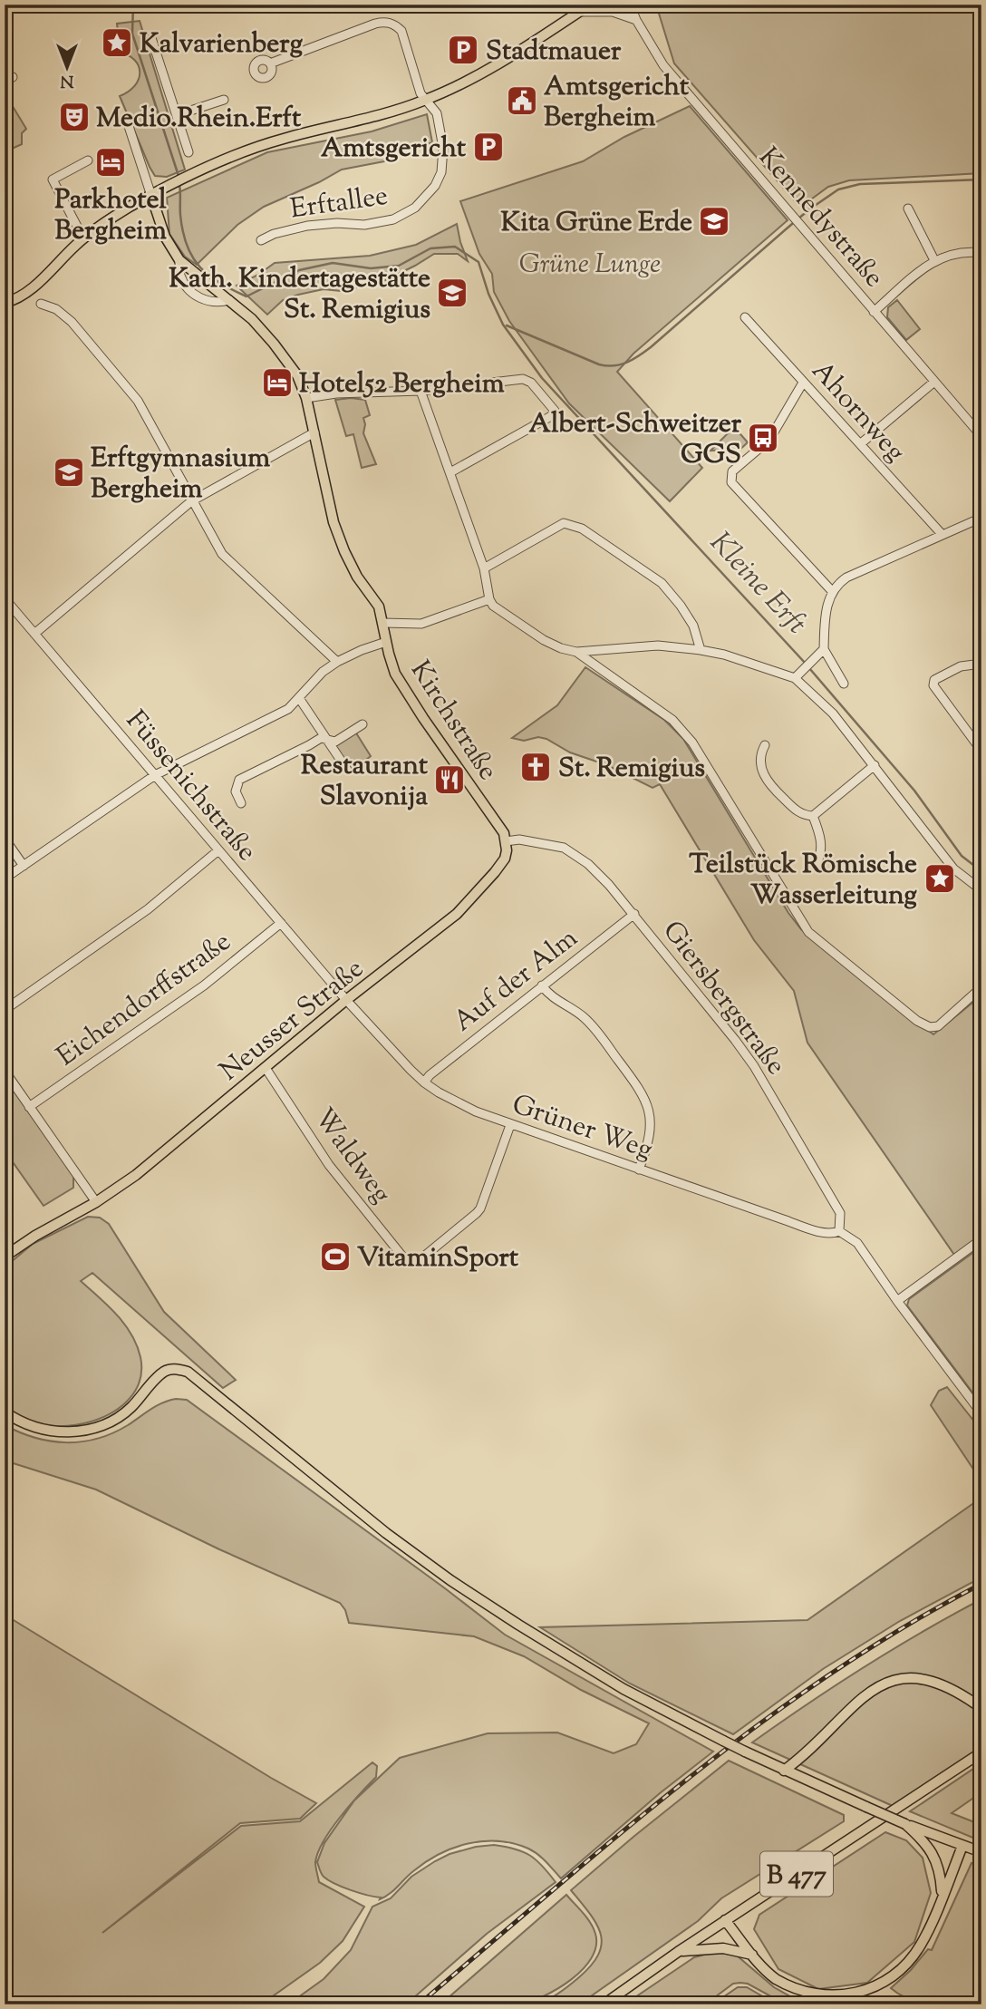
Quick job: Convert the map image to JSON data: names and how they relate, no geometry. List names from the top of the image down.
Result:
{
  "streets": {
    "main road": ["Kirchstraße", "Neusser Straße", "B 477"],
    "street": [
      "Erftallee",
      "Kennedystraße",
      "Ahornweg",
      "Füssenichstraße",
      "Auf der Alm",
      "Giersbergstraße",
      "Eichendorffstraße",
      "Grüner Weg",
      "Waldweg"
    ]
  },
  "crossings": [
    ["Kirchstraße", "Giersbergstraße"],
    ["Kirchstraße", "Neusser Straße"],
    ["Füssenichstraße", "Eichendorffstraße"],
    ["Füssenichstraße", "Neusser Straße"],
    ["Füssenichstraße", "Grüner Weg"],
    ["Auf der Alm", "Giersbergstraße"],
    ["Auf der Alm", "Grüner Weg"],
    ["Giersbergstraße", "Neusser Straße"],
    ["Giersbergstraße", "Grüner Weg"],
    ["Neusser Straße", "Grüner Weg"],
    ["Neusser Straße", "Waldweg"],
    ["Grüner Weg", "Waldweg"]
  ],
  "water": ["Kleine Erft"],
  "parks": ["Grüne Lunge"],
  "places": {
    "place": ["Kalvarienberg", "Teilstück Römische Wasserleitung"],
    "parking": ["Stadtmauer", "Amtsgericht"],
    "public building": ["Amtsgericht Bergheim"],
    "theatre": ["Medio.Rhein.Erft"],
    "hotel": ["Parkhotel Bergheim", "Hotel52 Bergheim"],
    "school or university": ["Kita Grüne Erde", "Kath. Kindertagestätte St. Remigius", "Erftgymnasium Bergheim"],
    "bus stop": ["Albert-Schweitzer GGS"],
    "church": ["St. Remigius"],
    "restaurant": ["Restaurant Slavonija"],
    "sports": ["VitaminSport"]
  },
  "north": "bottom"
}
